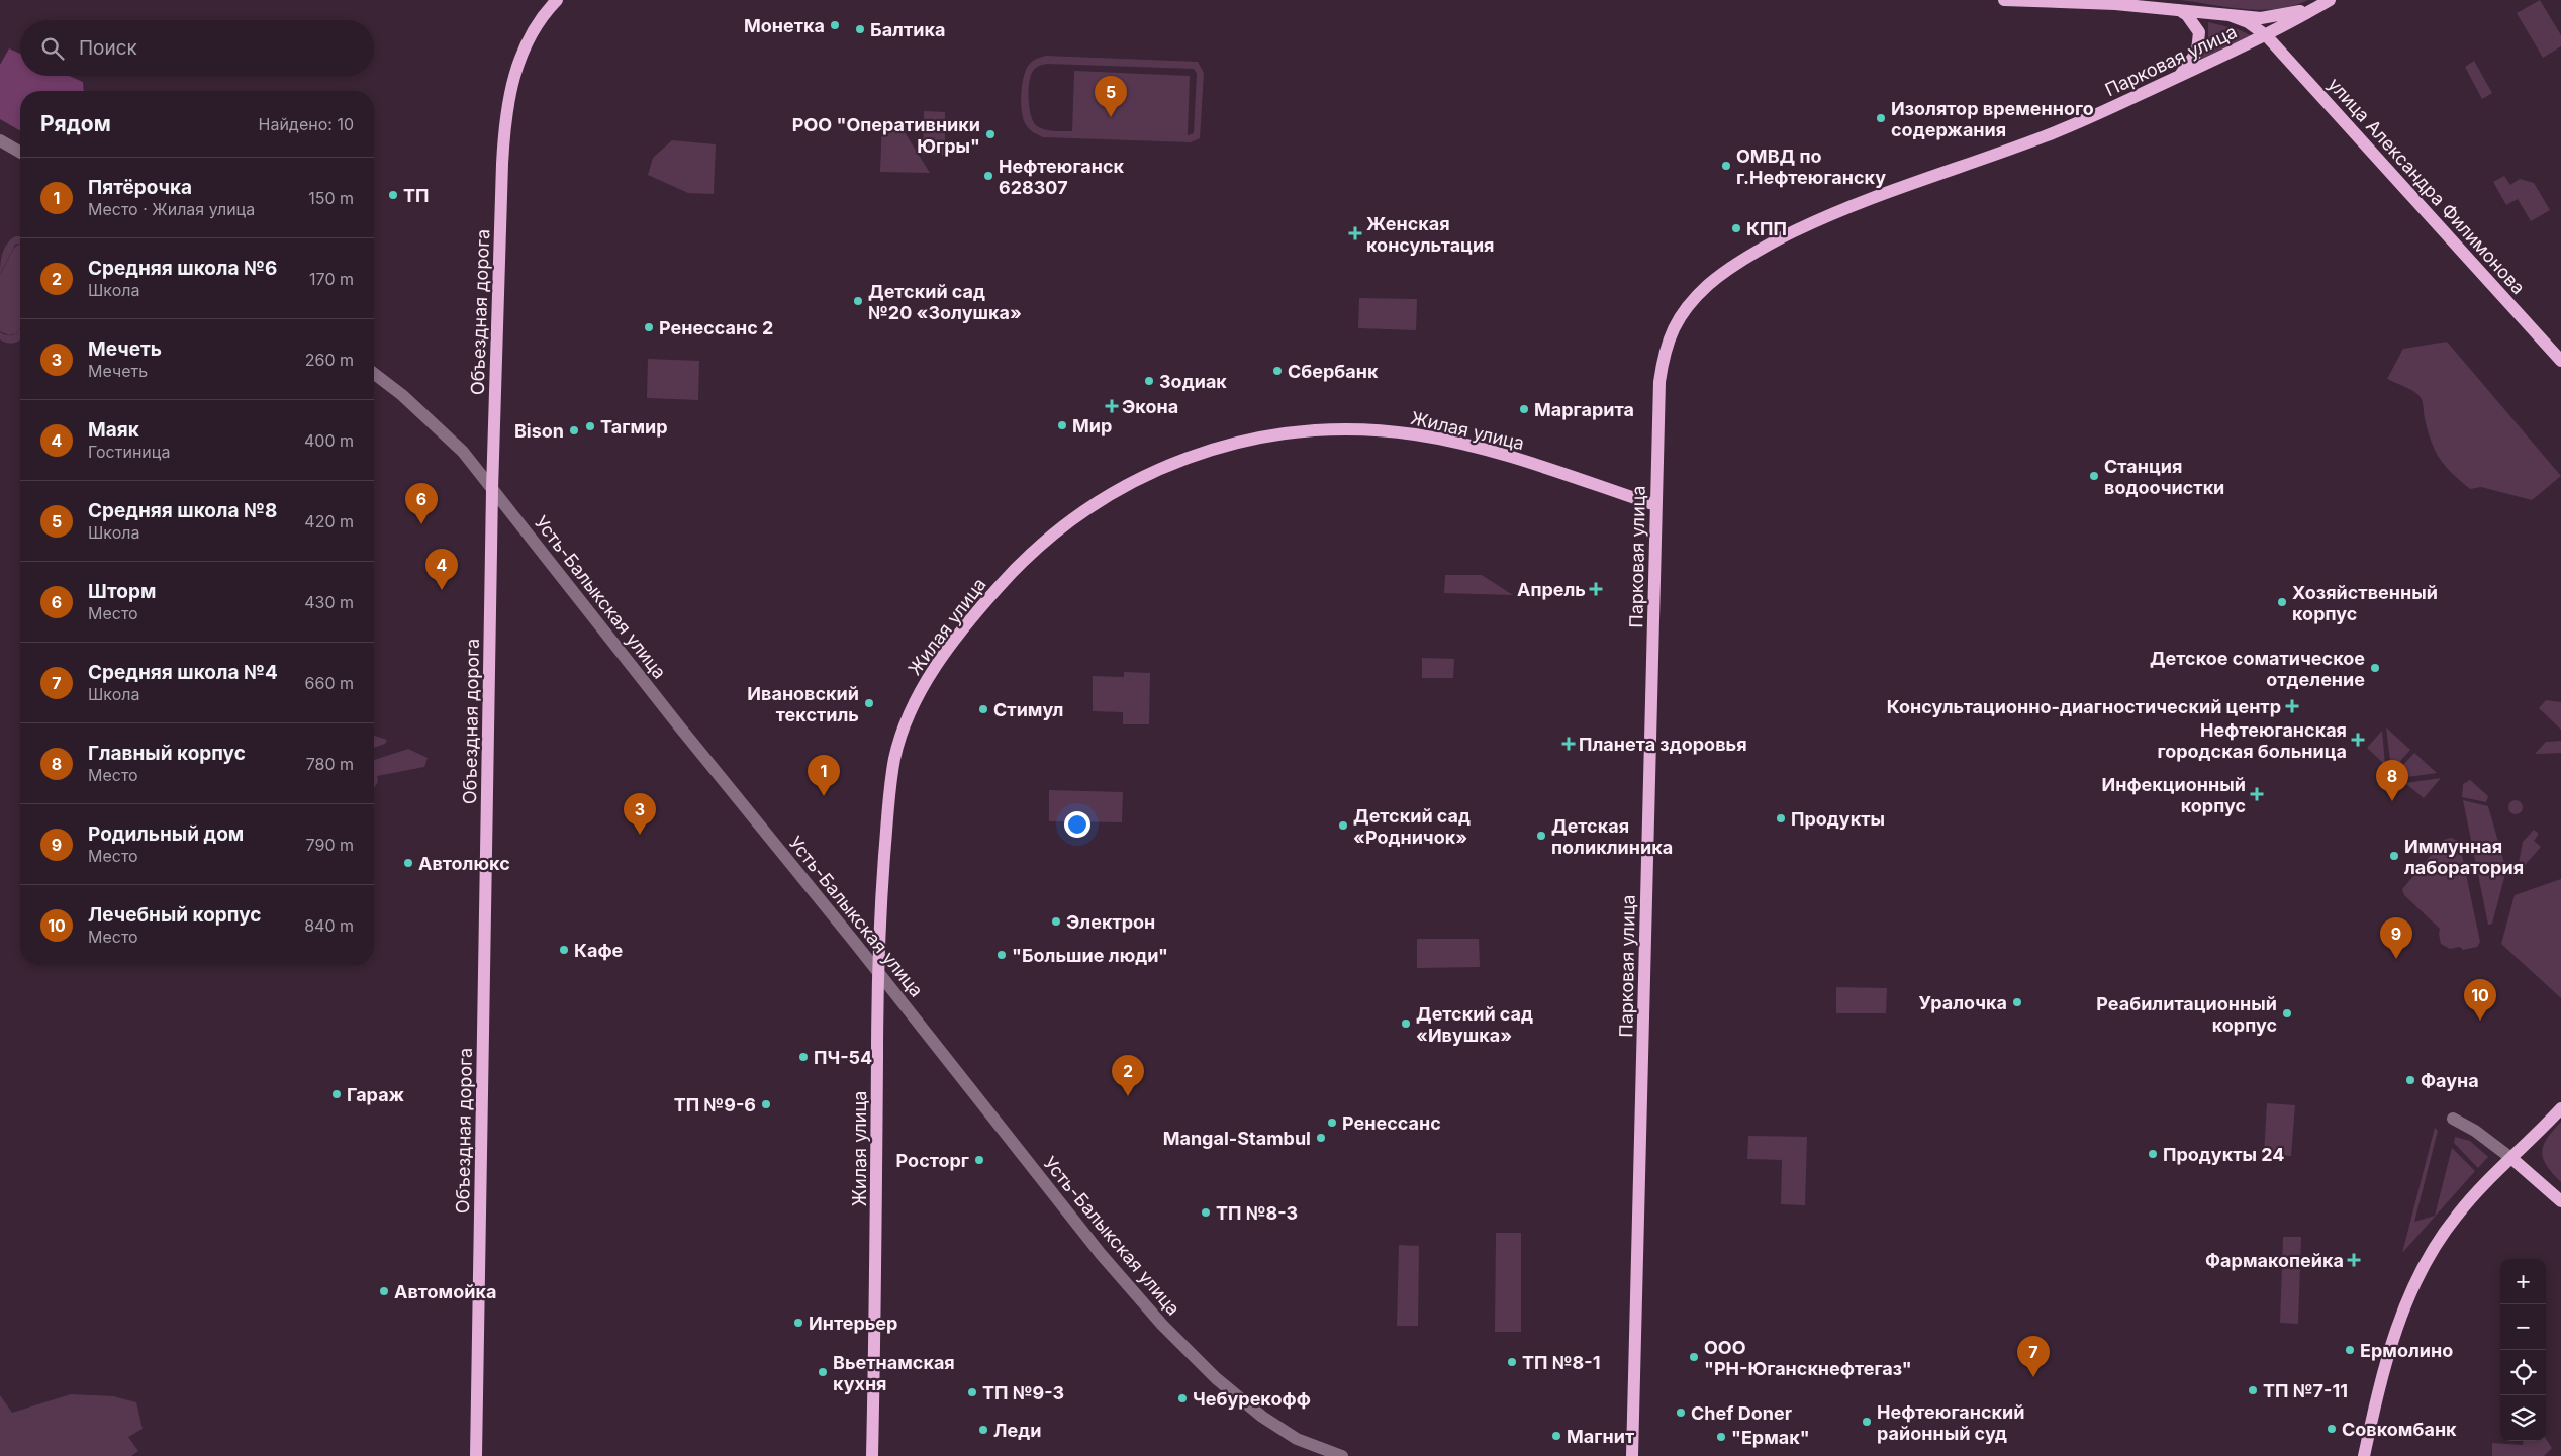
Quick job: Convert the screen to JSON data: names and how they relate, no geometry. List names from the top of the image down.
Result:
{
  "streets": {
    "main road": [
      "Парковая улица",
      "улица Александра Филимонова",
      "Объездная дорога",
      "Жилая улица"
    ],
    "street": ["Усть-Балыкская улица"]
  },
  "crossings": [
    ["Парковая улица", "улица Александра Филимонова"],
    ["Парковая улица", "Жилая улица"],
    ["Объездная дорога", "Усть-Балыкская улица"],
    ["Жилая улица", "Усть-Балыкская улица"]
  ],
  "places": {
    "other": [
      "Монетка",
      "Балтика",
      "Изолятор временного содержания",
      "РОО \"Оперативники Югры\"",
      "ОМВД по г.Нефтеюганску",
      "Нефтеюганск 628307",
      "ТП",
      "КПП",
      "Детский сад №20 «Золушка»",
      "Ренессанс 2",
      "Сбербанк",
      "Зодиак",
      "Маргарита",
      "Мир",
      "Тагмир",
      "Bison",
      "Станция водоочистки",
      "Хозяйственный корпус",
      "Детское соматическое отделение",
      "Ивановский текстиль",
      "Стимул",
      "Продукты",
      "Детский сад «Родничок»",
      "Детская поликлиника",
      "Иммунная лаборатория",
      "Автолюкс",
      "Электрон",
      "Кафе",
      "\"Большие люди\"",
      "Уралочка",
      "Реабилитационный корпус",
      "Детский сад «Ивушка»",
      "ПЧ-54",
      "Фауна",
      "Гараж",
      "ТП №9-6",
      "Ренессанс",
      "Mangal-Stambul",
      "Продукты 24",
      "Росторг",
      "ТП №8-3",
      "Автомойка",
      "Интерьер",
      "Ермолино",
      "ООО \"РН-Юганскнефтегаз\"",
      "ТП №8-1",
      "Вьетнамская кухня",
      "ТП №7-11",
      "ТП №9-3",
      "Чебурекофф",
      "Chef Doner",
      "Нефтеюганский районный суд",
      "Совкомбанк",
      "Леди",
      "Магнит",
      "\"Ермак\""
    ],
    "health": [
      "Женская консультация",
      "Экона",
      "Апрель",
      "Консультационно-диагностический центр",
      "Нефтеюганская городская больница",
      "Планета здоровья",
      "Инфекционный корпус",
      "Фармакопейка"
    ]
  },
  "page": {
    "search": "Поиск",
    "pins": [
      "5",
      "6",
      "4",
      "1",
      "8",
      "3",
      "9",
      "10",
      "2",
      "7"
    ],
    "heading": ["Рядом", "Найдено: 10"],
    "list": [
      {
        "mark": "1",
        "name": "Пятёрочка",
        "note": "Место · Жилая улица",
        "value": "150 m"
      },
      {
        "mark": "2",
        "name": "Средняя школа №6",
        "note": "Школа",
        "value": "170 m"
      },
      {
        "mark": "3",
        "name": "Мечеть",
        "note": "Мечеть",
        "value": "260 m"
      },
      {
        "mark": "4",
        "name": "Маяк",
        "note": "Гостиница",
        "value": "400 m"
      },
      {
        "mark": "5",
        "name": "Средняя школа №8",
        "note": "Школа",
        "value": "420 m"
      },
      {
        "mark": "6",
        "name": "Шторм",
        "note": "Место",
        "value": "430 m"
      },
      {
        "mark": "7",
        "name": "Средняя школа №4",
        "note": "Школа",
        "value": "660 m"
      },
      {
        "mark": "8",
        "name": "Главный корпус",
        "note": "Место",
        "value": "780 m"
      },
      {
        "mark": "9",
        "name": "Родильный дом",
        "note": "Место",
        "value": "790 m"
      },
      {
        "mark": "10",
        "name": "Лечебный корпус",
        "note": "Место",
        "value": "840 m"
      }
    ],
    "map_buttons": ["+", "−"]
  }
}
